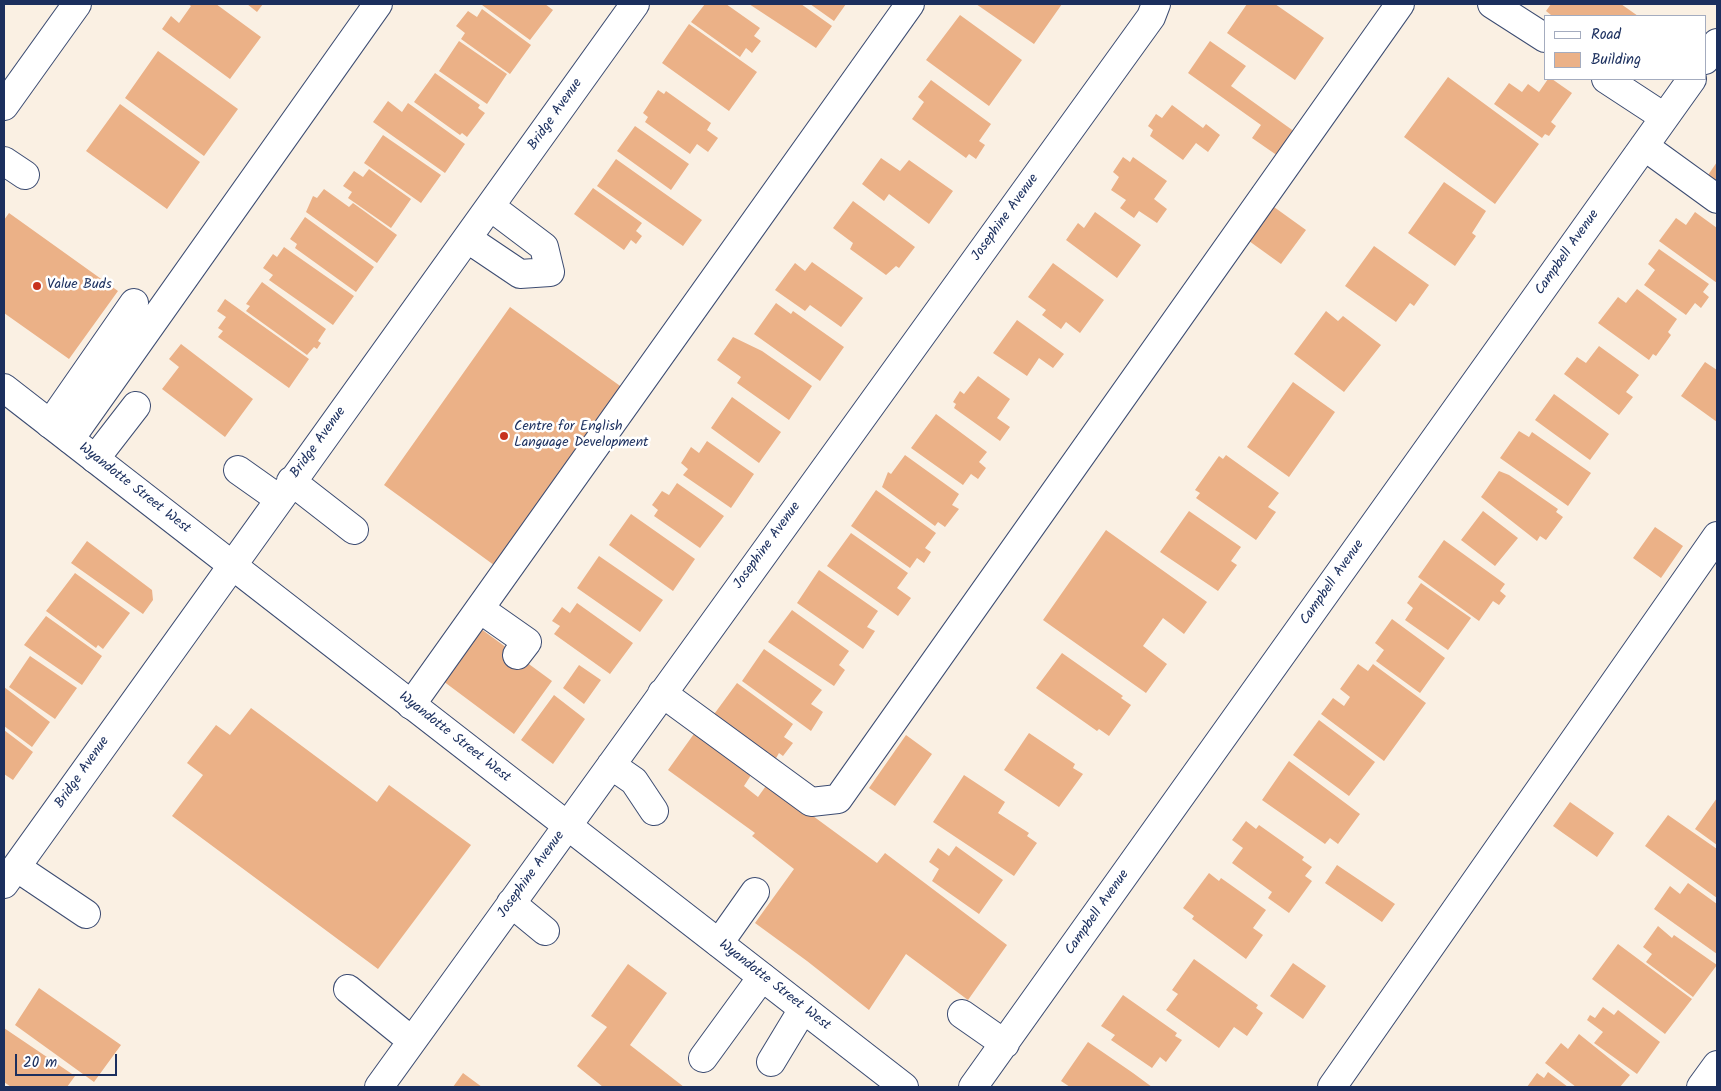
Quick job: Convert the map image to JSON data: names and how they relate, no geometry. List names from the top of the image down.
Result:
{
  "streets": {
    "street": [
      "Bridge Avenue",
      "Josephine Avenue",
      "Campbell Avenue",
      "Wyandotte Street West"
    ]
  },
  "crossings": [
    ["Bridge Avenue", "Wyandotte Street West"],
    ["Josephine Avenue", "Wyandotte Street West"]
  ],
  "places": ["Value Buds", "Centre for English Language Development"],
  "legend": ["Road", "Building"],
  "scale_bar": "20 m"
}
